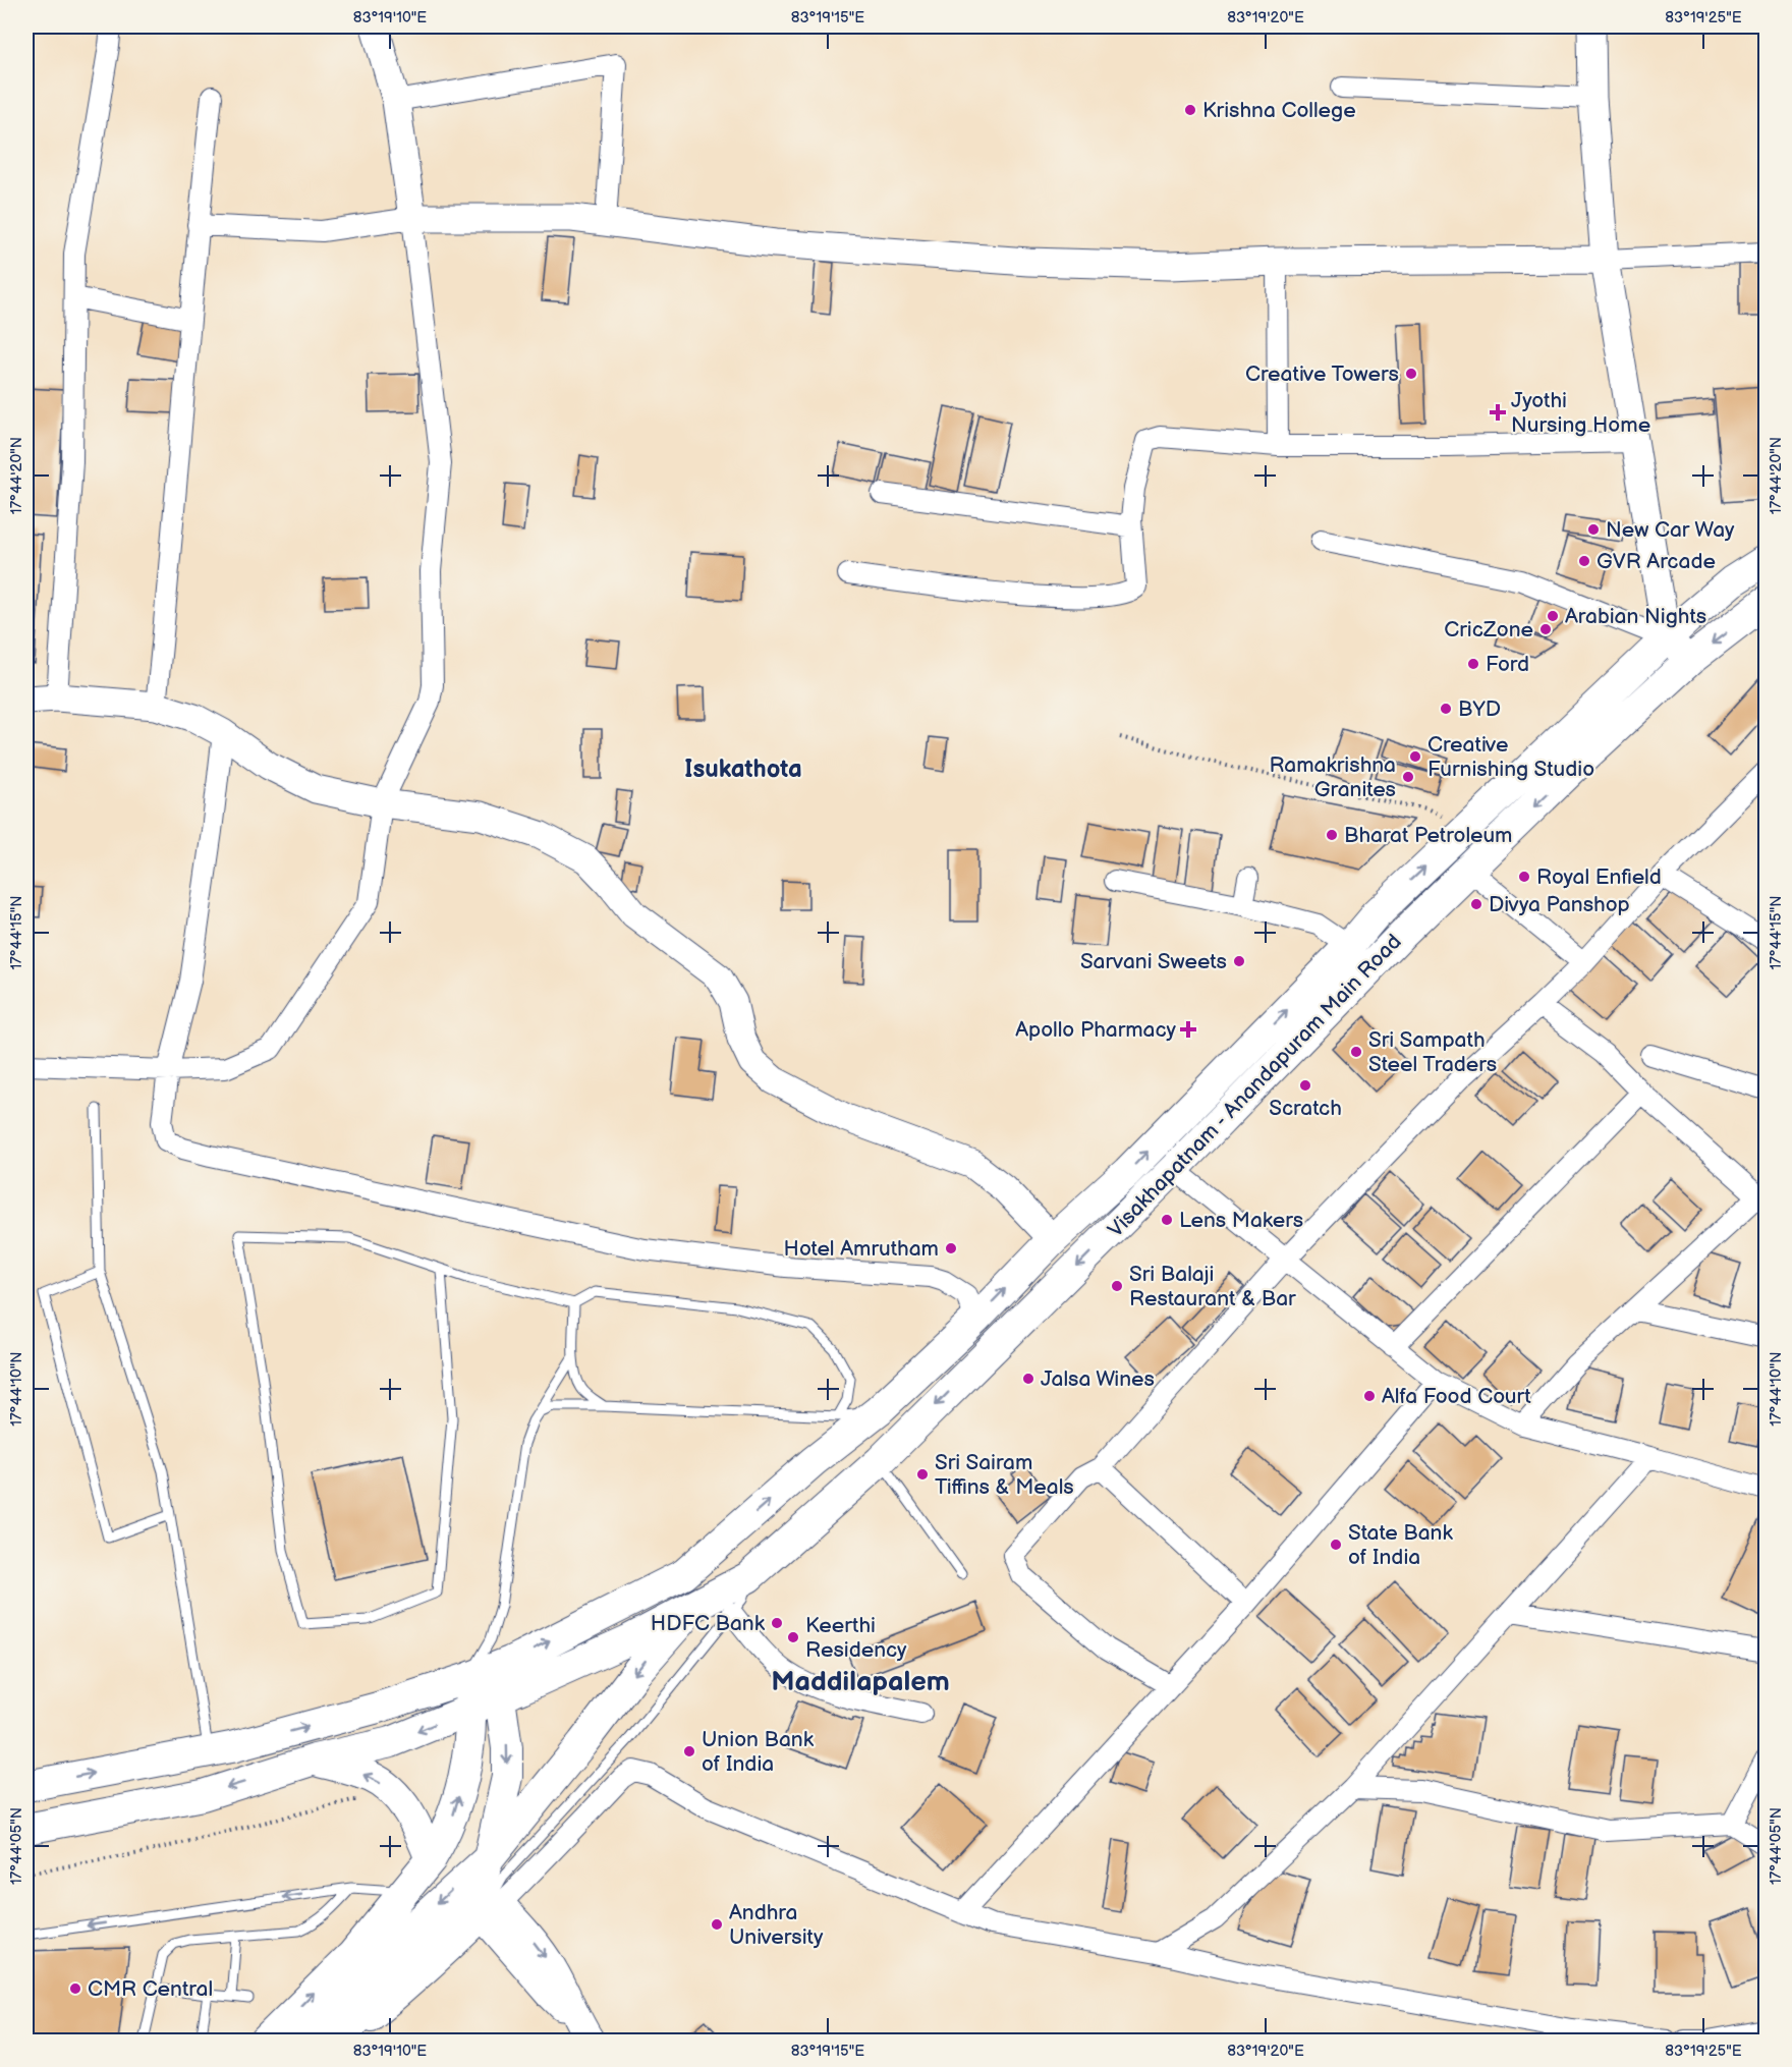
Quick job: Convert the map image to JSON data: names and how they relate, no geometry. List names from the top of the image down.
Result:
{
  "streets": {
    "main road": ["Visakhapatnam - Anandapuram Main Road"]
  },
  "districts": ["Isukathota", "Maddilapalem"],
  "places": {
    "other": [
      "Krishna College",
      "Creative Towers",
      "New Car Way",
      "GVR Arcade",
      "Arabian Nights",
      "CricZone",
      "Ford",
      "BYD",
      "Creative Furnishing Studio",
      "Ramakrishna Granites",
      "Bharat Petroleum",
      "Royal Enfield",
      "Divya Panshop",
      "Sarvani Sweets",
      "Sri Sampath Steel Traders",
      "Scratch",
      "Lens Makers",
      "Hotel Amrutham",
      "Sri Balaji Restaurant & Bar",
      "Jalsa Wines",
      "Alfa Food Court",
      "Sri Sairam Tiffins & Meals",
      "State Bank of India",
      "HDFC Bank",
      "Keerthi Residency",
      "Union Bank of India",
      "Andhra University",
      "CMR Central"
    ],
    "health": ["Jyothi Nursing Home", "Apollo Pharmacy"]
  },
  "coordinates": [
    "83°19'10\"E",
    "83°19'15\"E",
    "83°19'20\"E",
    "83°19'25\"E",
    "17°44'20\"N",
    "17°44'15\"N",
    "17°44'10\"N",
    "17°44'05\"N"
  ]
}
